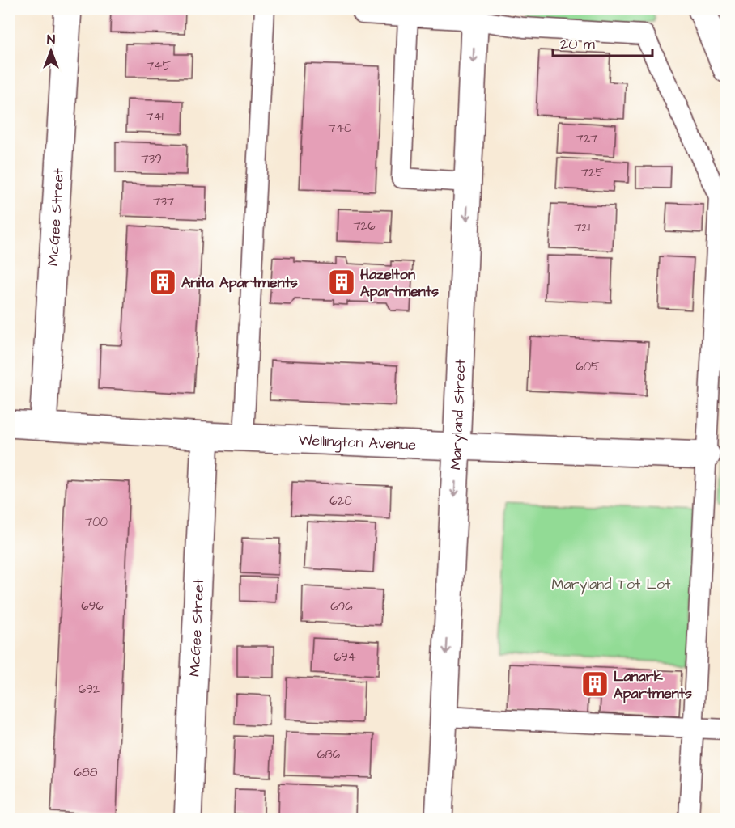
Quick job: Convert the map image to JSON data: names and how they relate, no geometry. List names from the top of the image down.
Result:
{
  "streets": {
    "street": ["McGee Street", "Maryland Street", "Wellington Avenue"]
  },
  "crossings": [
    ["McGee Street", "Wellington Avenue"],
    ["Maryland Street", "Wellington Avenue"]
  ],
  "one_way": ["Maryland Street"],
  "parks": ["Maryland Tot Lot"],
  "places": {
    "building": ["Anita Apartments", "Hazelton Apartments", "Lanark Apartments"]
  },
  "house_numbers": [
    "745",
    "741",
    "740",
    "727",
    "739",
    "725",
    "737",
    "726",
    "721",
    "605",
    "620",
    "700",
    "696",
    "696",
    "694",
    "692",
    "686",
    "688"
  ],
  "scale_bar": "20 m",
  "north": "top"
}
